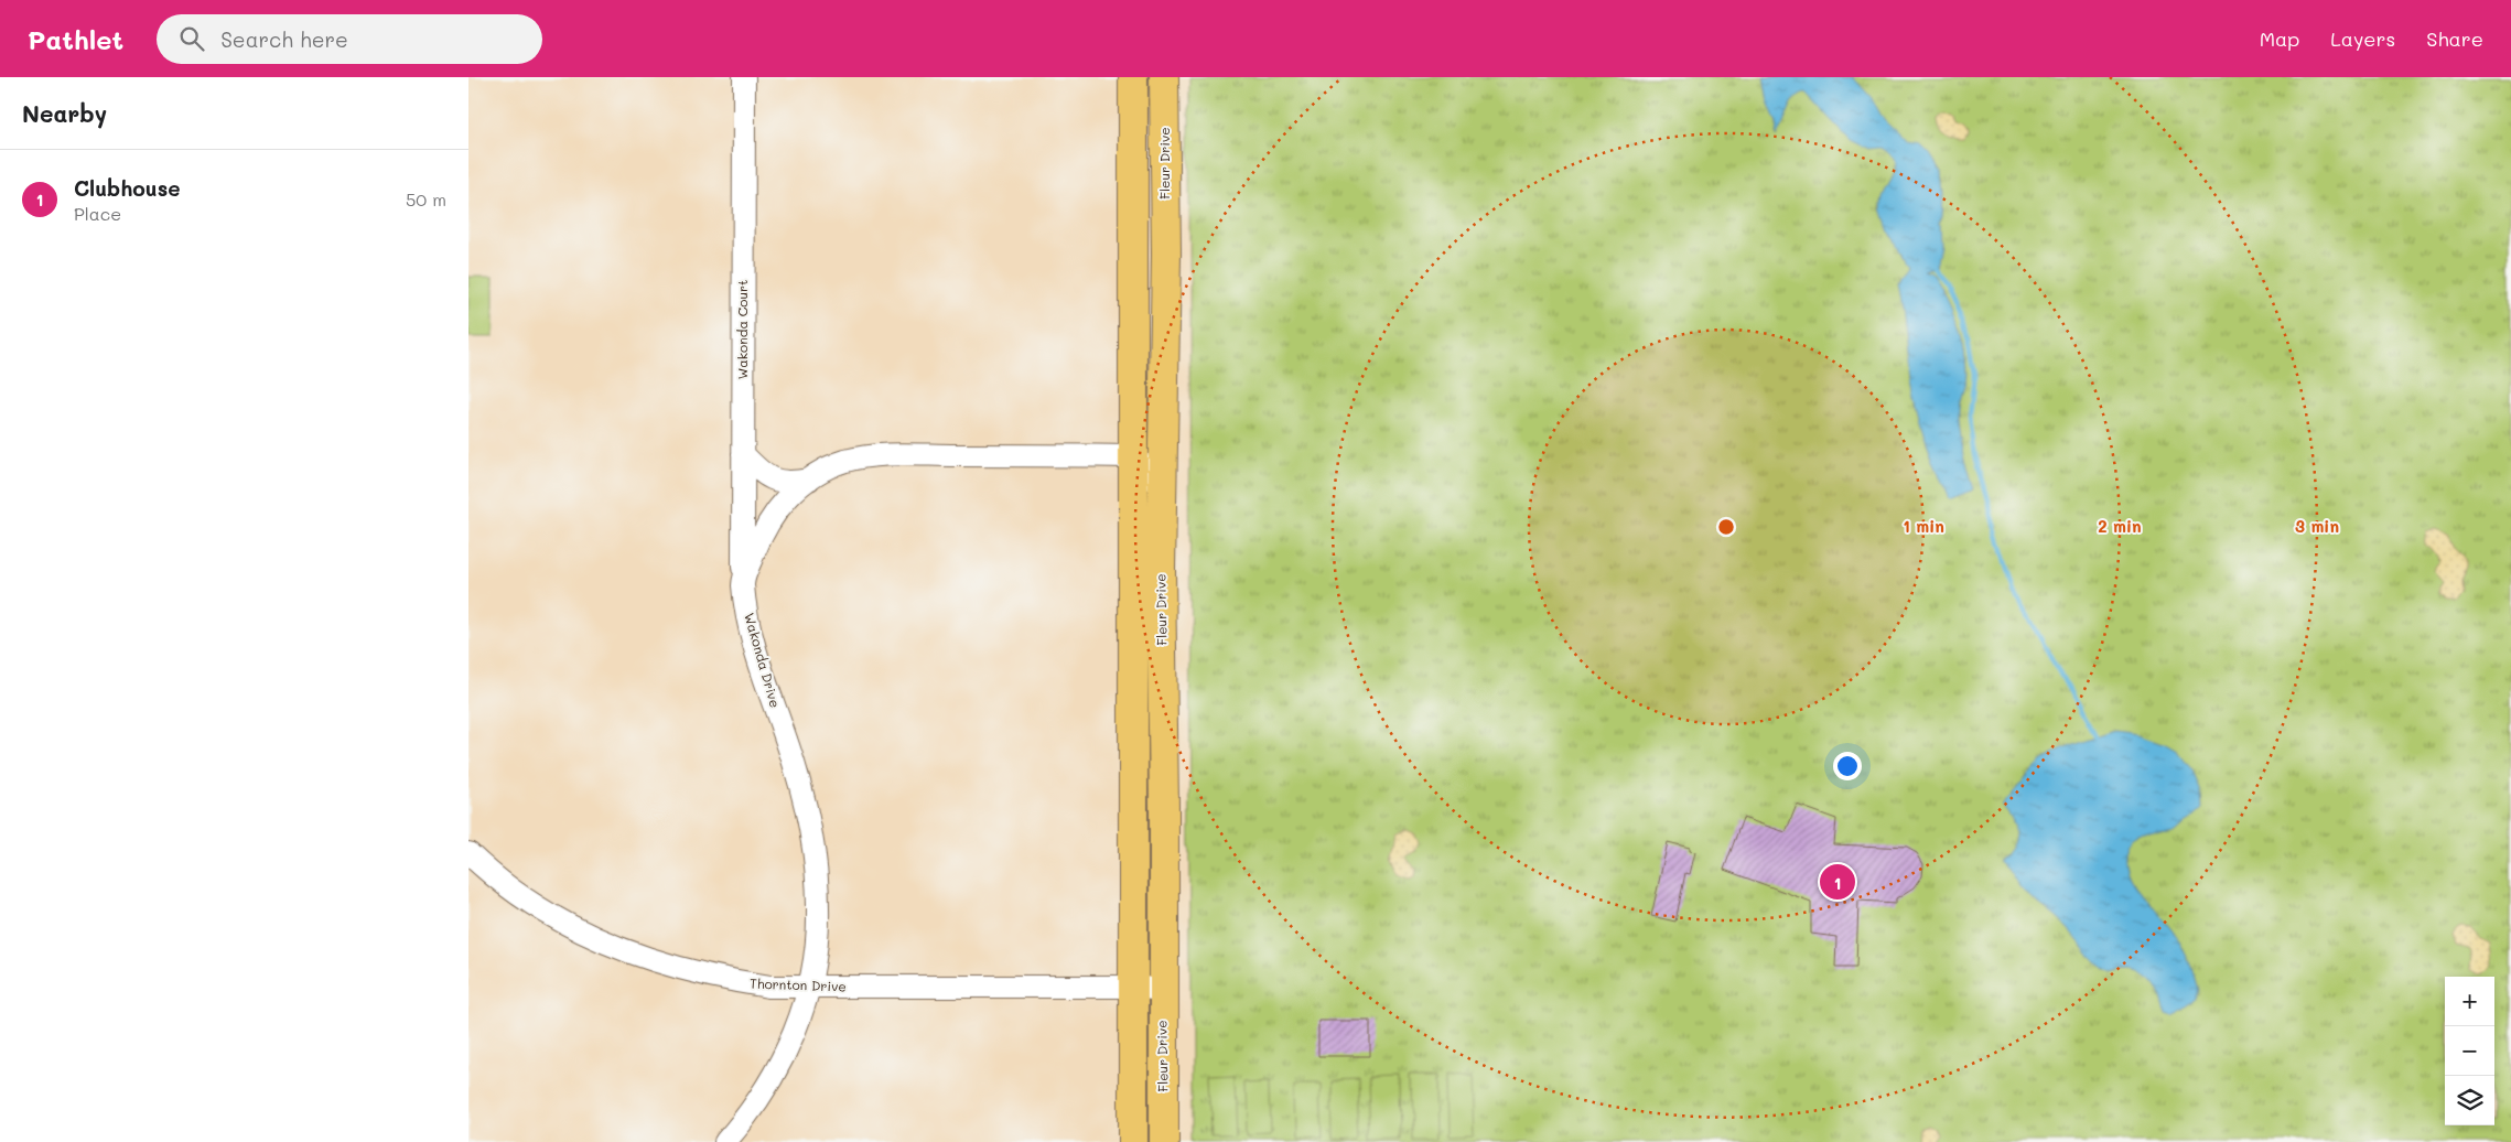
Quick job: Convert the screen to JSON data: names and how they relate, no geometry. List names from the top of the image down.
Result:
{
  "streets": {
    "main road": ["Fleur Drive"],
    "street": ["Wakonda Court", "Wakonda Drive", "Thornton Drive"]
  },
  "crossings": [
    ["Fleur Drive", "Thornton Drive"],
    ["Wakonda Court", "Wakonda Drive"],
    ["Wakonda Drive", "Thornton Drive"]
  ],
  "page": {
    "header": "Pathlet",
    "search": "Search here",
    "nav": ["Map", "Layers", "Share"],
    "heading": "Nearby",
    "list": [
      {
        "mark": "1",
        "name": "Clubhouse",
        "note": "Place",
        "value": "50 m"
      }
    ],
    "pins": "1",
    "map_buttons": ["+", "−"]
  },
  "rings": ["1 min", "2 min", "3 min"]
}
